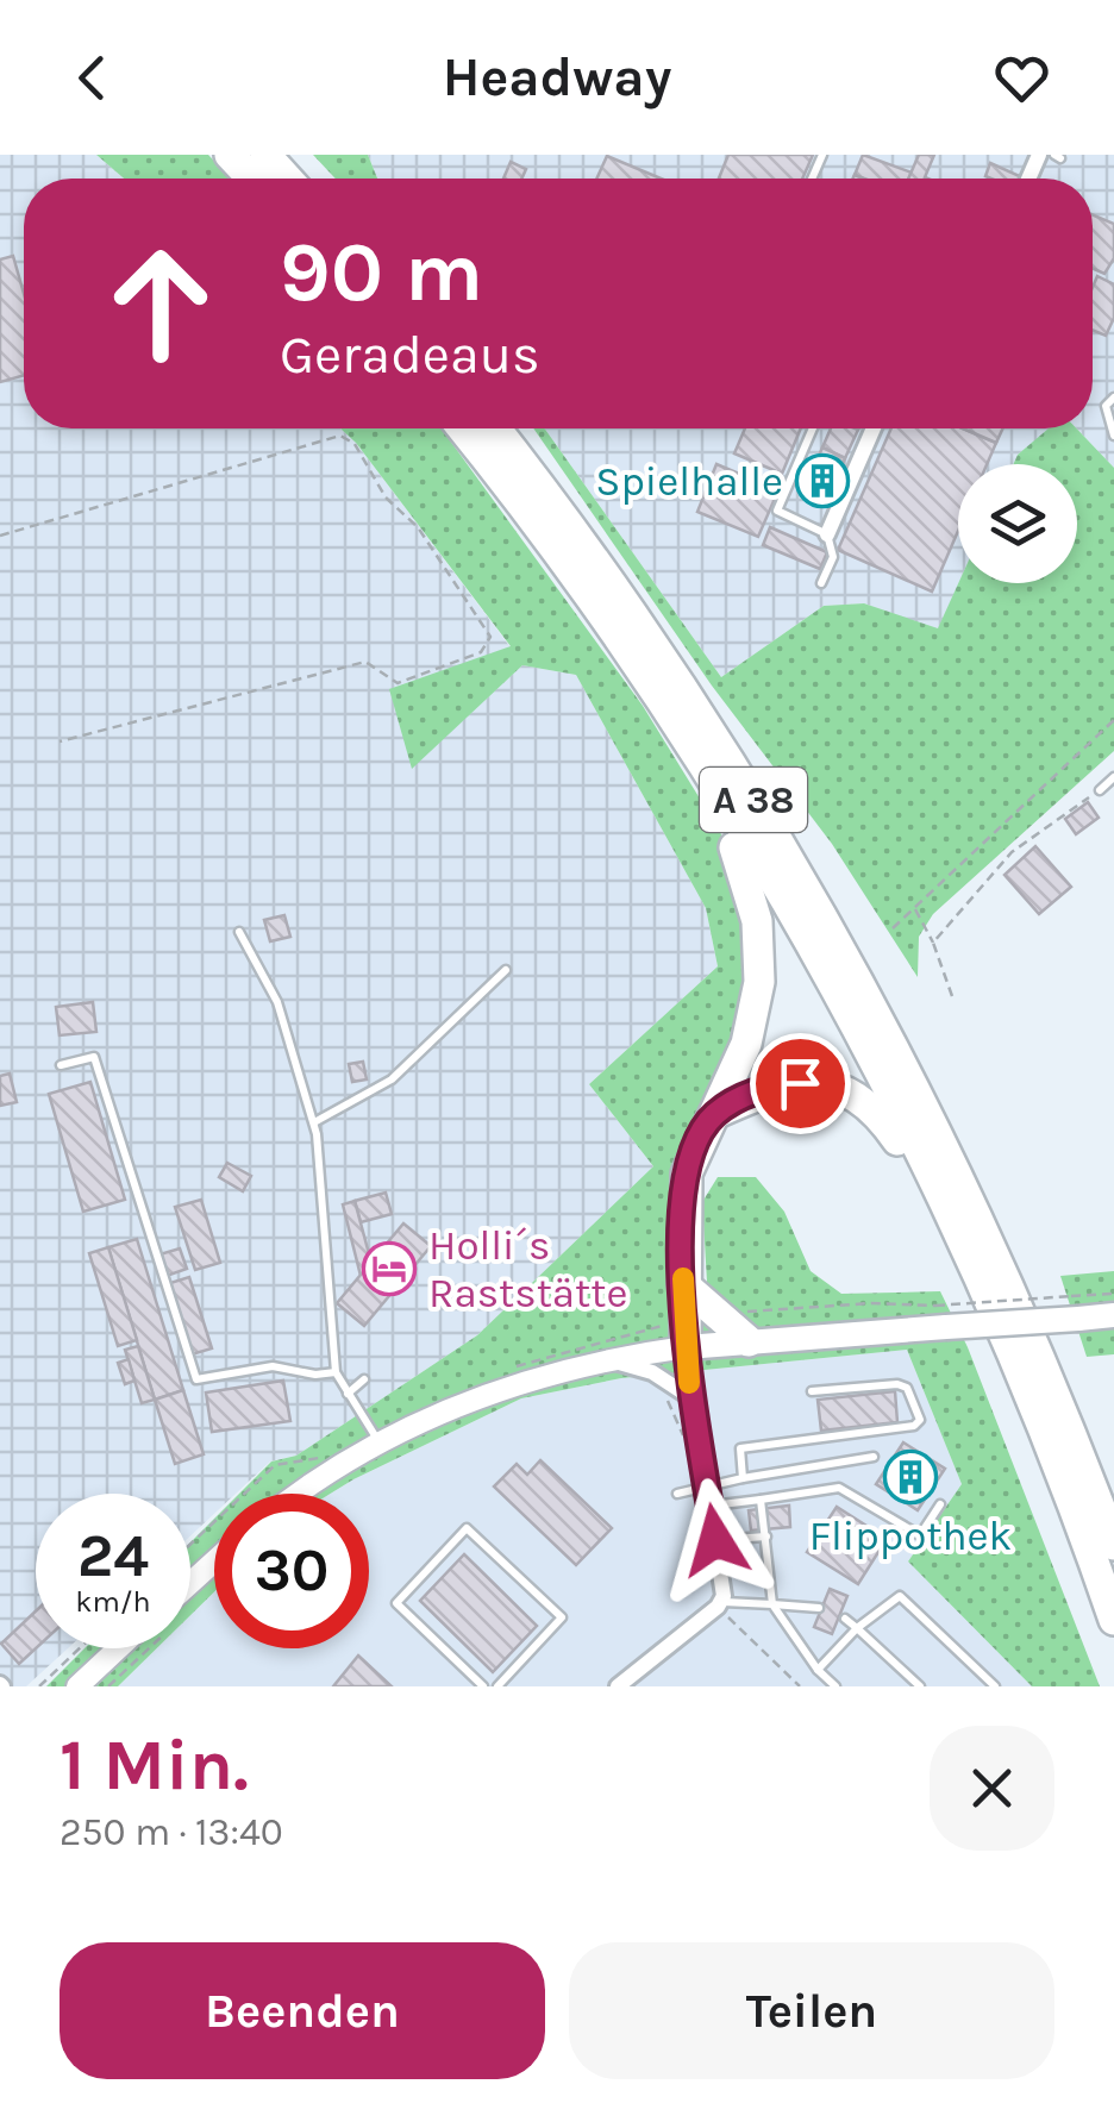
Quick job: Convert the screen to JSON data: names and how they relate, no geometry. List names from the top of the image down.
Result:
{
  "streets": {
    "highway": ["A 38"]
  },
  "places": {
    "building": ["Spielhalle", "Flippothek"],
    "hotel": ["Holli´s Raststätte"]
  },
  "page": {
    "header": "Headway",
    "turn": ["90 m", "Geradeaus"],
    "speed": "24 km/h",
    "limit": "30",
    "heading": ["1 Min.", "250 m · 13:40"],
    "buttons": ["Beenden", "Teilen"]
  }
}
